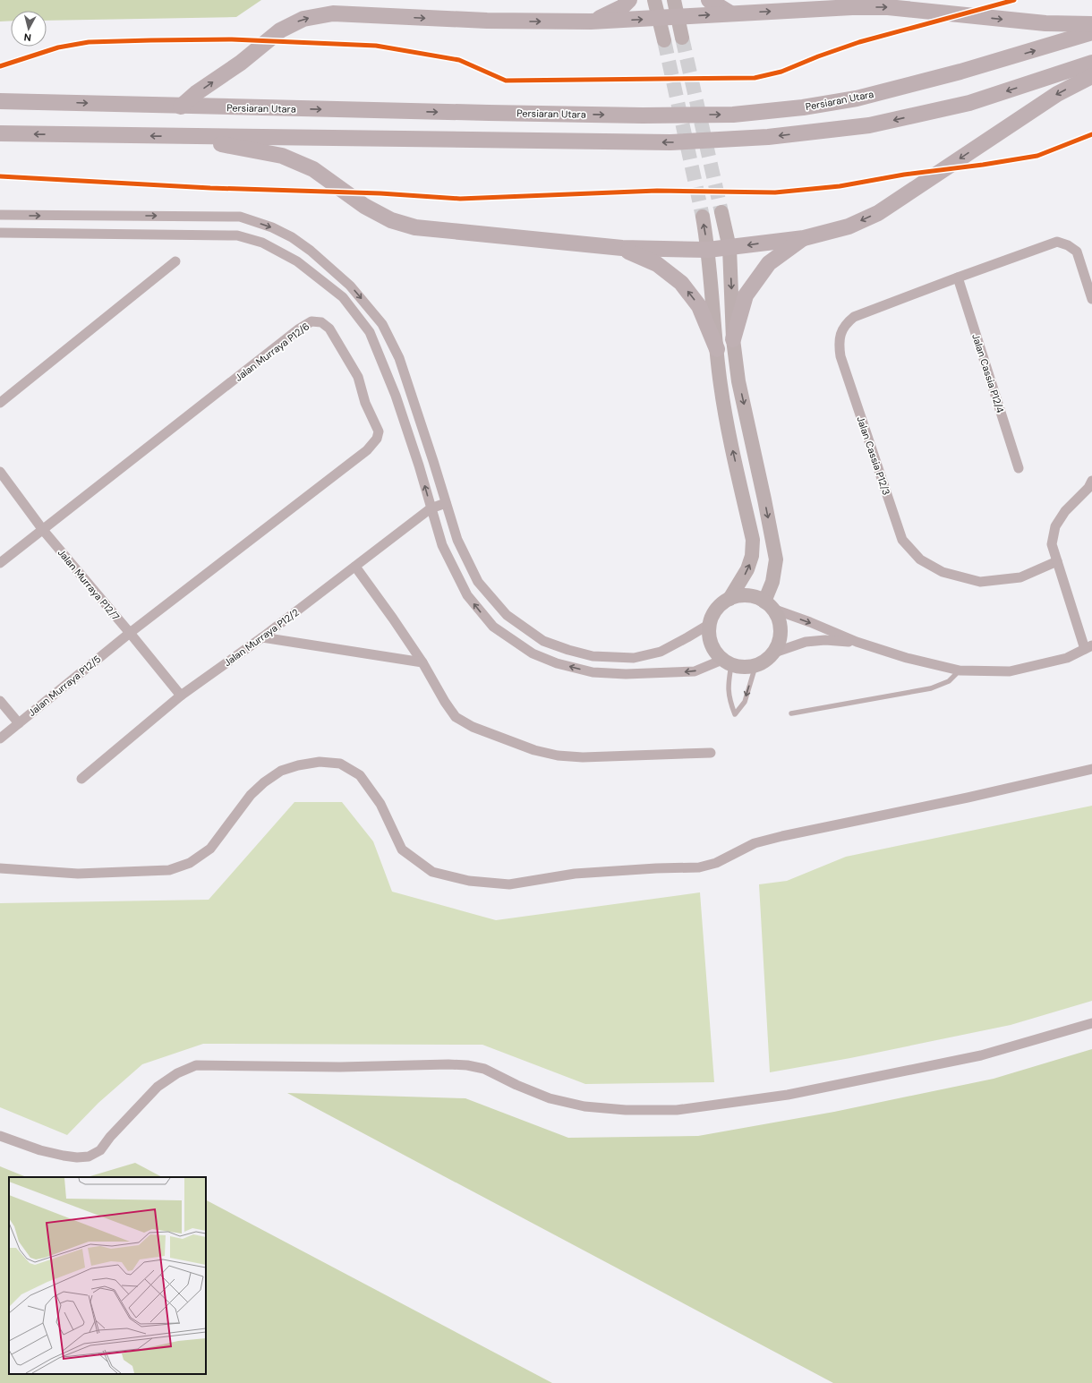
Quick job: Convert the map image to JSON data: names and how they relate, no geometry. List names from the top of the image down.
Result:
{
  "streets": {
    "main road": ["Persiaran Utara"],
    "street": [
      "Jalan Murraya P12/6",
      "Jalan Cassia P12/4",
      "Jalan Cassia P12/3",
      "Jalan Murraya P12/7",
      "Jalan Murraya P12/2",
      "Jalan Murraya P12/5"
    ]
  },
  "crossings": [
    ["Jalan Murraya P12/6", "Jalan Murraya P12/7"],
    ["Jalan Murraya P12/6", "Jalan Murraya P12/5"],
    ["Jalan Cassia P12/4", "Jalan Cassia P12/3"],
    ["Jalan Murraya P12/7", "Jalan Murraya P12/2"],
    ["Jalan Murraya P12/7", "Jalan Murraya P12/5"]
  ],
  "north": "bottom"
}
